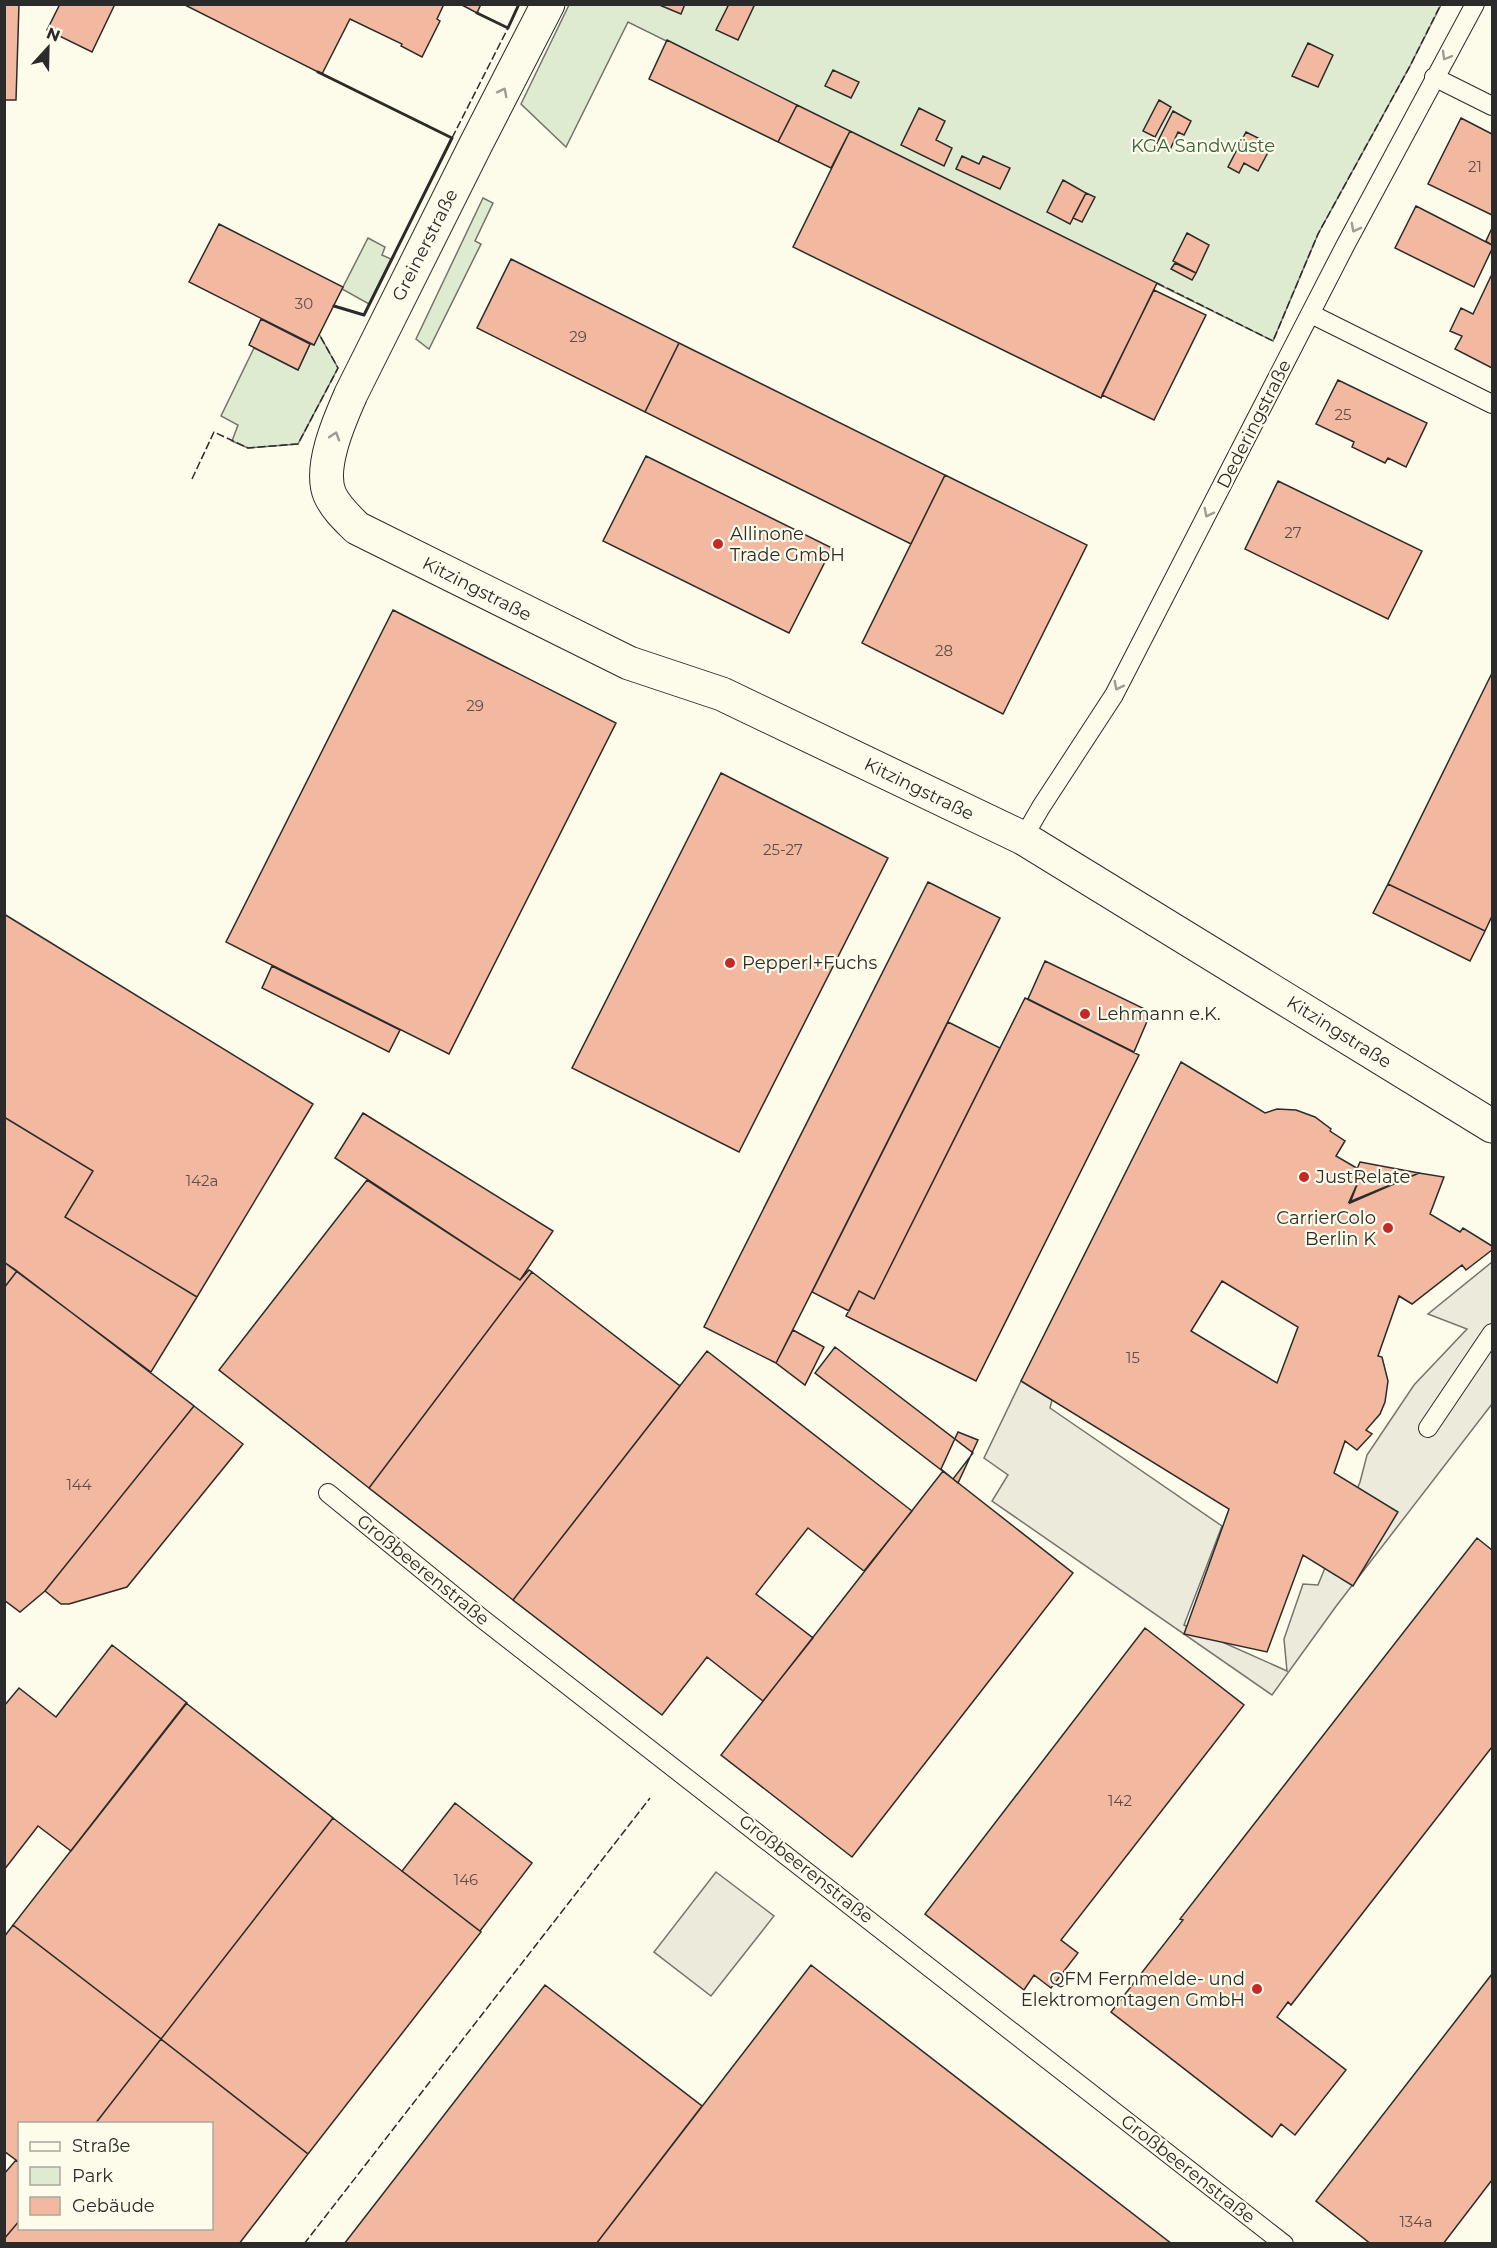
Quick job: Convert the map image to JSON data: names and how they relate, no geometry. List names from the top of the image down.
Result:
{
  "streets": {
    "street": ["Greinerstraße", "Kitzingstraße"],
    "lane": ["Dederingstraße", "Großbeerenstraße"]
  },
  "crossings": [
    ["Greinerstraße", "Kitzingstraße"],
    ["Dederingstraße", "Kitzingstraße"]
  ],
  "one_way": ["Greinerstraße", "Dederingstraße"],
  "parks": ["KGA Sandwüste"],
  "places": [
    "Allinone Trade GmbH",
    "Pepperl+Fuchs",
    "Lehmann e.K.",
    "JustRelate",
    "CarrierColo Berlin K",
    "QFM Fernmelde- und Elektromontagen GmbH"
  ],
  "house_numbers": [
    "21",
    "30",
    "29",
    "25",
    "27",
    "28",
    "29",
    "25-27",
    "142a",
    "15",
    "144",
    "142",
    "146",
    "134a"
  ],
  "legend": ["Straße", "Park", "Gebäude"],
  "north": "top"
}
